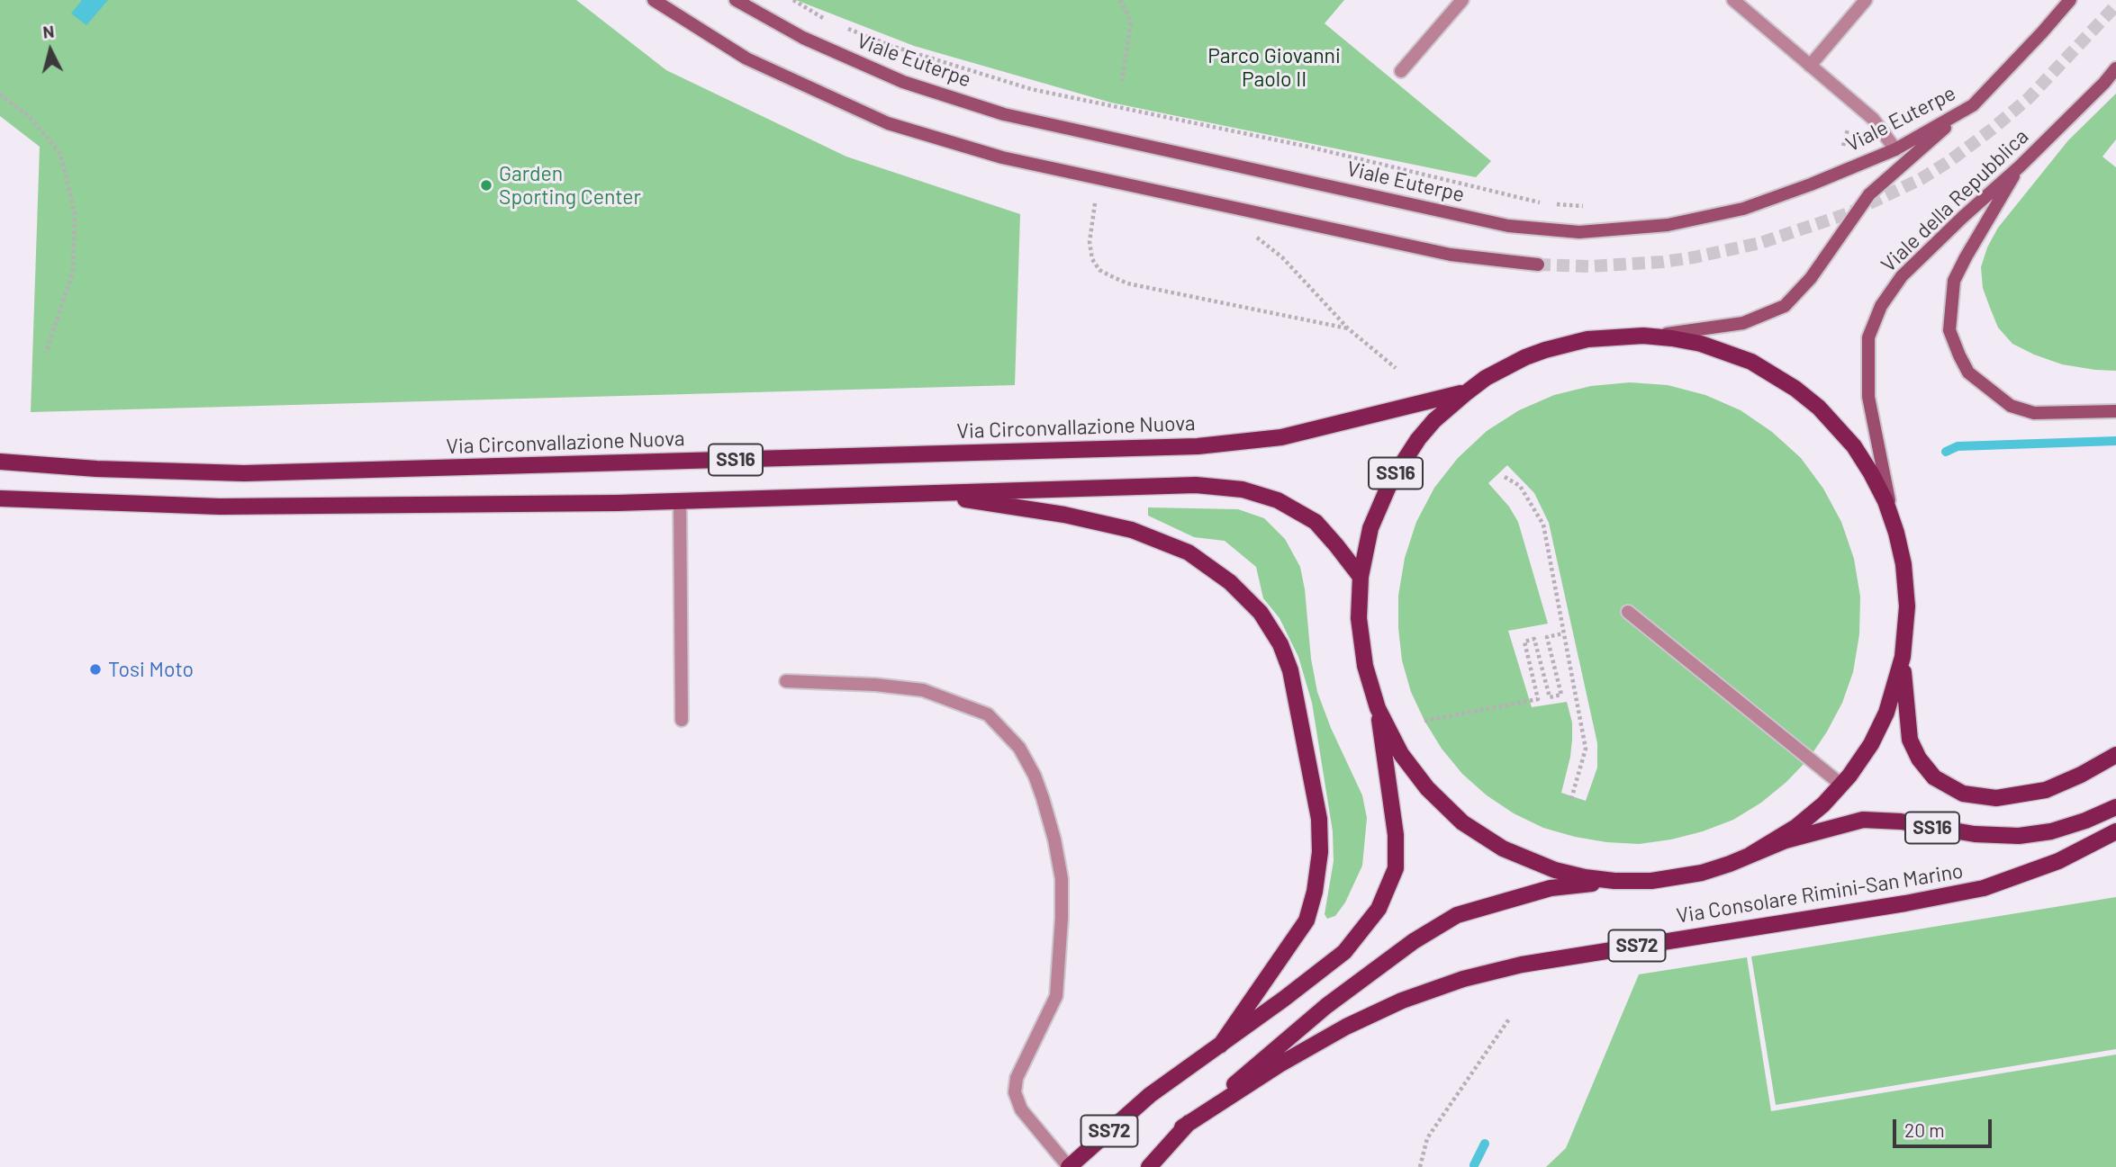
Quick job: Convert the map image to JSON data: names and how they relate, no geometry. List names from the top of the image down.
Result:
{
  "streets": {
    "main road": [
      "Viale Euterpe",
      "Viale della Repubblica",
      "Via Circonvallazione Nuova",
      "SS16",
      "Via Consolare Rimini-San Marino",
      "SS72"
    ]
  },
  "crossings": [
    ["Viale della Repubblica", "Via Circonvallazione Nuova"],
    ["Via Circonvallazione Nuova", "SS16"],
    ["Via Circonvallazione Nuova", "Via Consolare Rimini-San Marino"],
    ["Via Circonvallazione Nuova", "SS72"],
    ["SS16", "SS72"]
  ],
  "parks": ["Parco Giovanni Paolo II"],
  "places": ["Garden Sporting Center", "Tosi Moto"],
  "scale_bar": "20 m",
  "north": "top"
}
